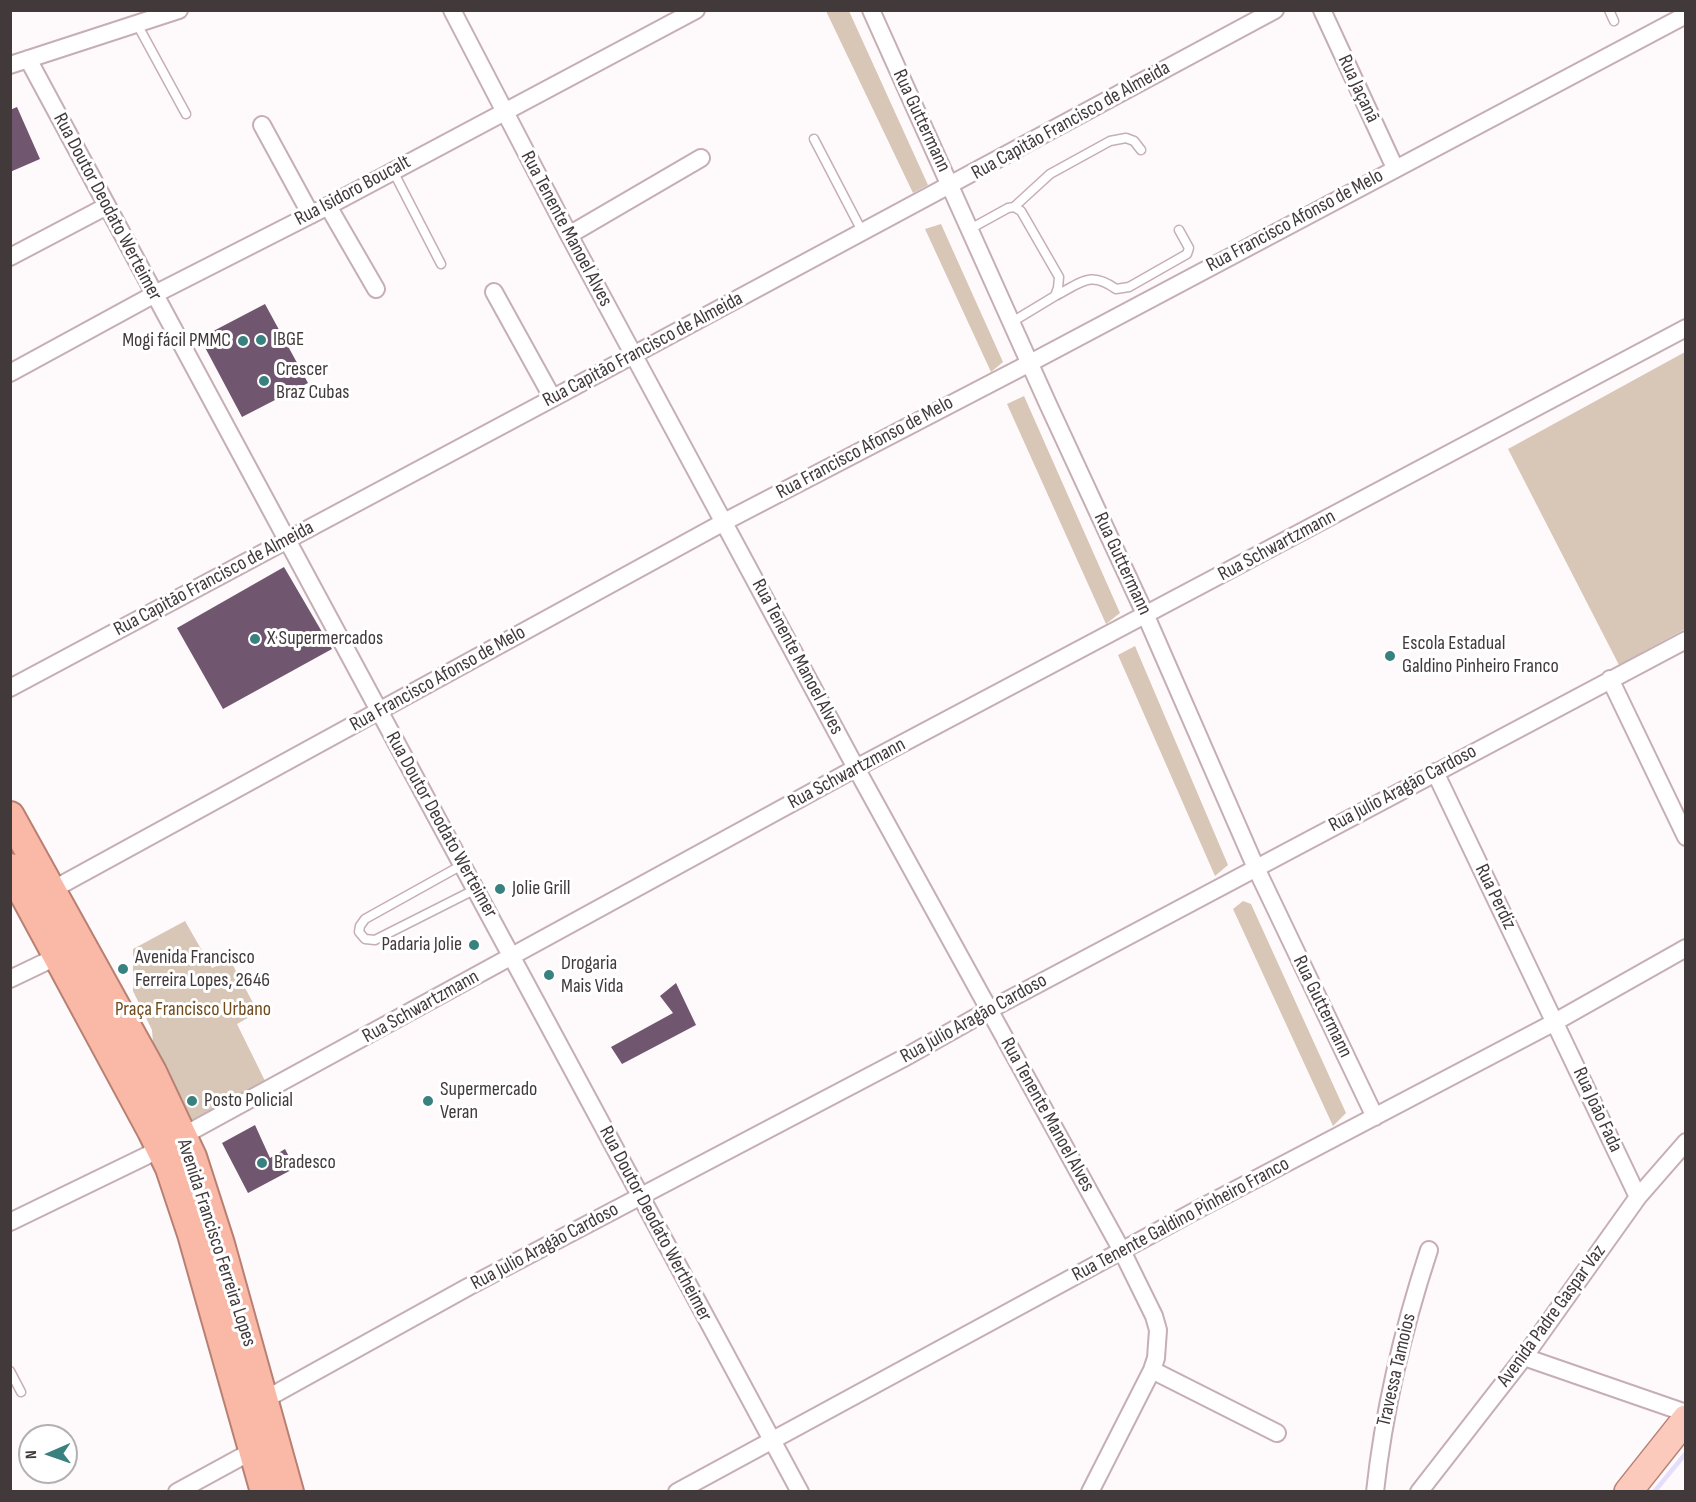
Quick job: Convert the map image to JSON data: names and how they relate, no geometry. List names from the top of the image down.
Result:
{
  "streets": {
    "highway": ["Avenida Francisco Ferreira Lopes"],
    "street": [
      "Rua Jaçanã",
      "Rua Guttermann",
      "Rua Capitão Francisco de Almeida",
      "Rua Isidoro Boucalt",
      "Rua Doutor Deodato Werteimer",
      "Rua Francisco Afonso de Melo",
      "Rua Tenente Manoel Alves",
      "Rua Schwartzmann",
      "Rua Julio Aragão Cardoso",
      "Rua Perdiz",
      "Rua João Fada",
      "Rua Tenente Galdino Pinheiro Franco",
      "Rua Doutor Deodato Wertheimer",
      "Avenida Padre Gaspar Vaz",
      "Travessa Tamoios"
    ]
  },
  "crossings": [
    ["Rua Jaçanã", "Rua Francisco Afonso de Melo"],
    ["Rua Guttermann", "Rua Capitão Francisco de Almeida"],
    ["Rua Guttermann", "Rua Francisco Afonso de Melo"],
    ["Rua Guttermann", "Rua Schwartzmann"],
    ["Rua Guttermann", "Rua Julio Aragão Cardoso"],
    ["Rua Guttermann", "Rua Tenente Galdino Pinheiro Franco"],
    ["Rua Capitão Francisco de Almeida", "Rua Doutor Deodato Werteimer"],
    ["Rua Capitão Francisco de Almeida", "Rua Tenente Manoel Alves"],
    ["Rua Isidoro Boucalt", "Rua Doutor Deodato Werteimer"],
    ["Rua Isidoro Boucalt", "Rua Tenente Manoel Alves"],
    ["Rua Doutor Deodato Werteimer", "Rua Francisco Afonso de Melo"],
    ["Rua Doutor Deodato Werteimer", "Rua Schwartzmann"],
    ["Rua Doutor Deodato Werteimer", "Rua Doutor Deodato Wertheimer"],
    ["Rua Francisco Afonso de Melo", "Rua Tenente Manoel Alves"],
    ["Rua Francisco Afonso de Melo", "Avenida Francisco Ferreira Lopes"],
    ["Rua Tenente Manoel Alves", "Rua Schwartzmann"],
    ["Rua Tenente Manoel Alves", "Rua Julio Aragão Cardoso"],
    ["Rua Tenente Manoel Alves", "Rua Tenente Galdino Pinheiro Franco"],
    ["Rua Schwartzmann", "Rua Doutor Deodato Wertheimer"],
    ["Rua Schwartzmann", "Avenida Francisco Ferreira Lopes"],
    ["Rua Julio Aragão Cardoso", "Rua Perdiz"],
    ["Rua Julio Aragão Cardoso", "Rua Doutor Deodato Wertheimer"],
    ["Rua Julio Aragão Cardoso", "Avenida Francisco Ferreira Lopes"],
    ["Rua Perdiz", "Rua João Fada"],
    ["Rua Perdiz", "Rua Tenente Galdino Pinheiro Franco"],
    ["Rua João Fada", "Rua Tenente Galdino Pinheiro Franco"],
    ["Rua João Fada", "Avenida Padre Gaspar Vaz"],
    ["Rua Tenente Galdino Pinheiro Franco", "Rua Doutor Deodato Wertheimer"]
  ],
  "parks": ["Praça Francisco Urbano"],
  "places": [
    "IBGE",
    "Mogi fácil PMMC",
    "Crescer Braz Cubas",
    "X Supermercados",
    "Escola Estadual Galdino Pinheiro Franco",
    "Jolie Grill",
    "Padaria Jolie",
    "Avenida Francisco Ferreira Lopes, 2646",
    "Drogaria Mais Vida",
    "Posto Policial",
    "Supermercado Veran",
    "Bradesco"
  ],
  "north": "left"
}
